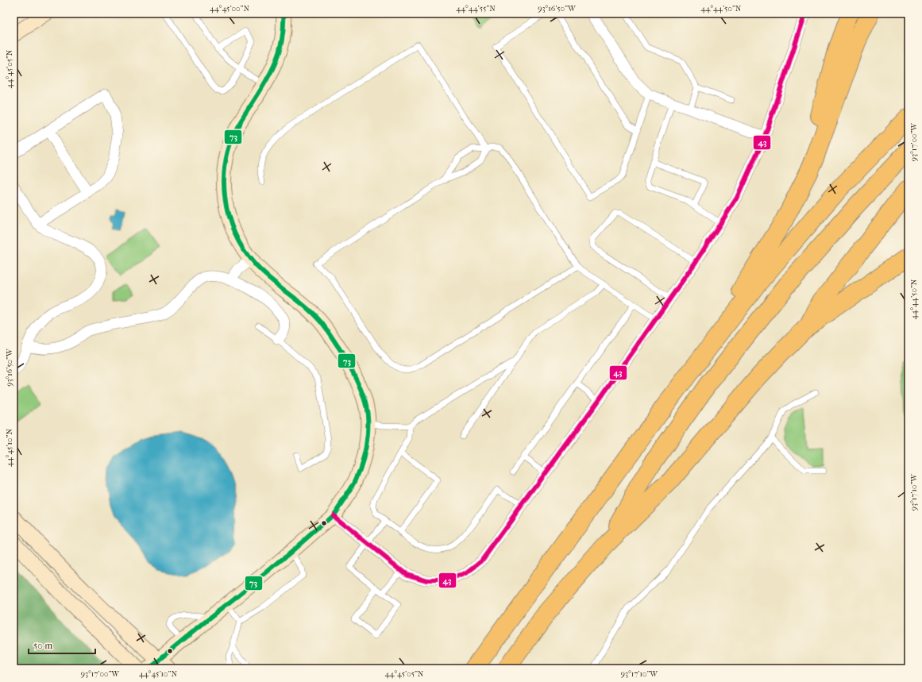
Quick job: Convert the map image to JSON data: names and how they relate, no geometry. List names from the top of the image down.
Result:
{
  "lines": ["transit line 73", "transit line 43"],
  "scale_bar": "50 m",
  "coordinates": [
    "44°45'00\"N",
    "44°44'55\"N",
    "93°16'50\"W",
    "44°44'50\"N",
    "44°45'05\"N",
    "93°17'00\"W",
    "44°45'10\"N",
    "93°17'10\"W"
  ]
}
